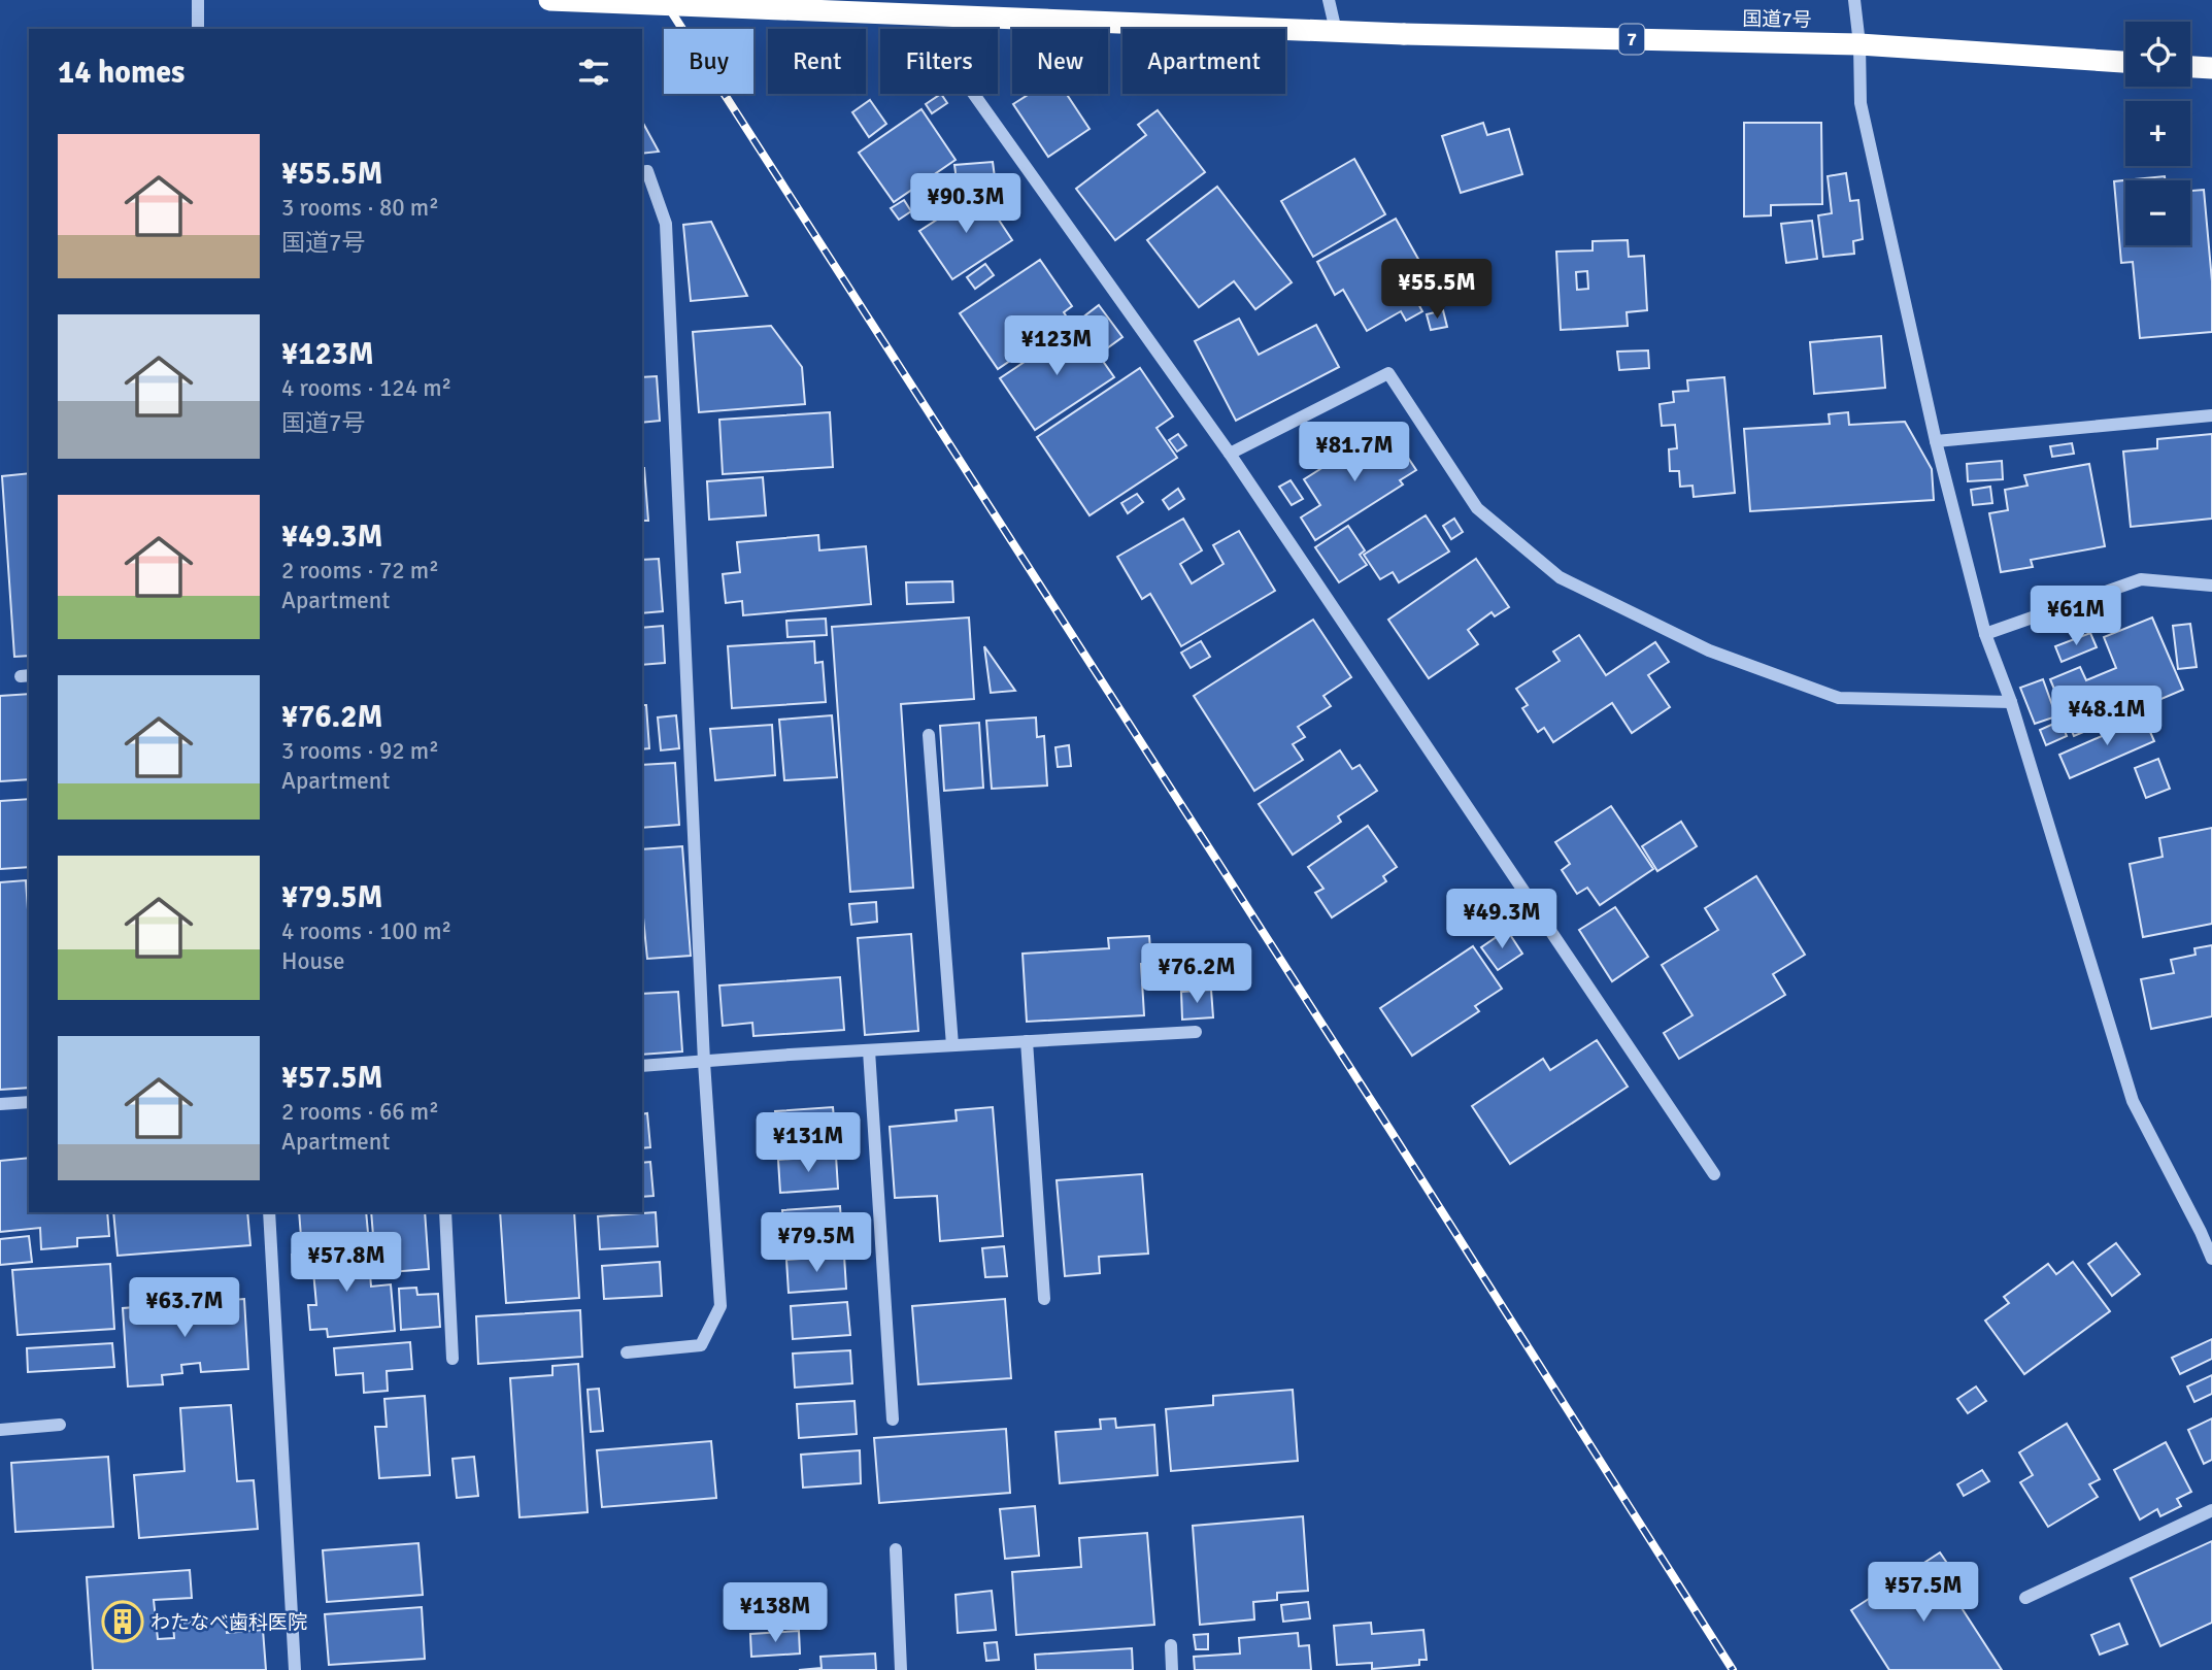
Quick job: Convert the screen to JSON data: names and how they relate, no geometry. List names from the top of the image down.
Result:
{
  "streets": {
    "highway": ["国道7号", "7"]
  },
  "places": {
    "building": ["わたなべ歯科医院"]
  },
  "page": {
    "map_buttons": ["+", "−"],
    "chip": [
      "Buy",
      "Rent",
      "Filters",
      "New",
      "Apartment"
    ],
    "heading": "14 homes",
    "list": [
      {
        "name": "¥55.5M",
        "note": "3 rooms · 80 m² · 国道7号"
      },
      {
        "name": "¥123M",
        "note": "4 rooms · 124 m² · 国道7号"
      },
      {
        "name": "¥49.3M",
        "note": "2 rooms · 72 m² · Apartment"
      },
      {
        "name": "¥76.2M",
        "note": "3 rooms · 92 m² · Apartment"
      },
      {
        "name": "¥79.5M",
        "note": "4 rooms · 100 m² · House"
      },
      {
        "name": "¥57.5M",
        "note": "2 rooms · 66 m² · Apartment"
      }
    ],
    "price": [
      "¥90.3M",
      "¥55.5M",
      "¥123M",
      "¥81.7M",
      "¥61M",
      "¥48.1M",
      "¥49.3M",
      "¥76.2M",
      "¥131M",
      "¥79.5M",
      "¥57.8M",
      "¥63.7M",
      "¥57.5M",
      "¥138M"
    ]
  }
}
